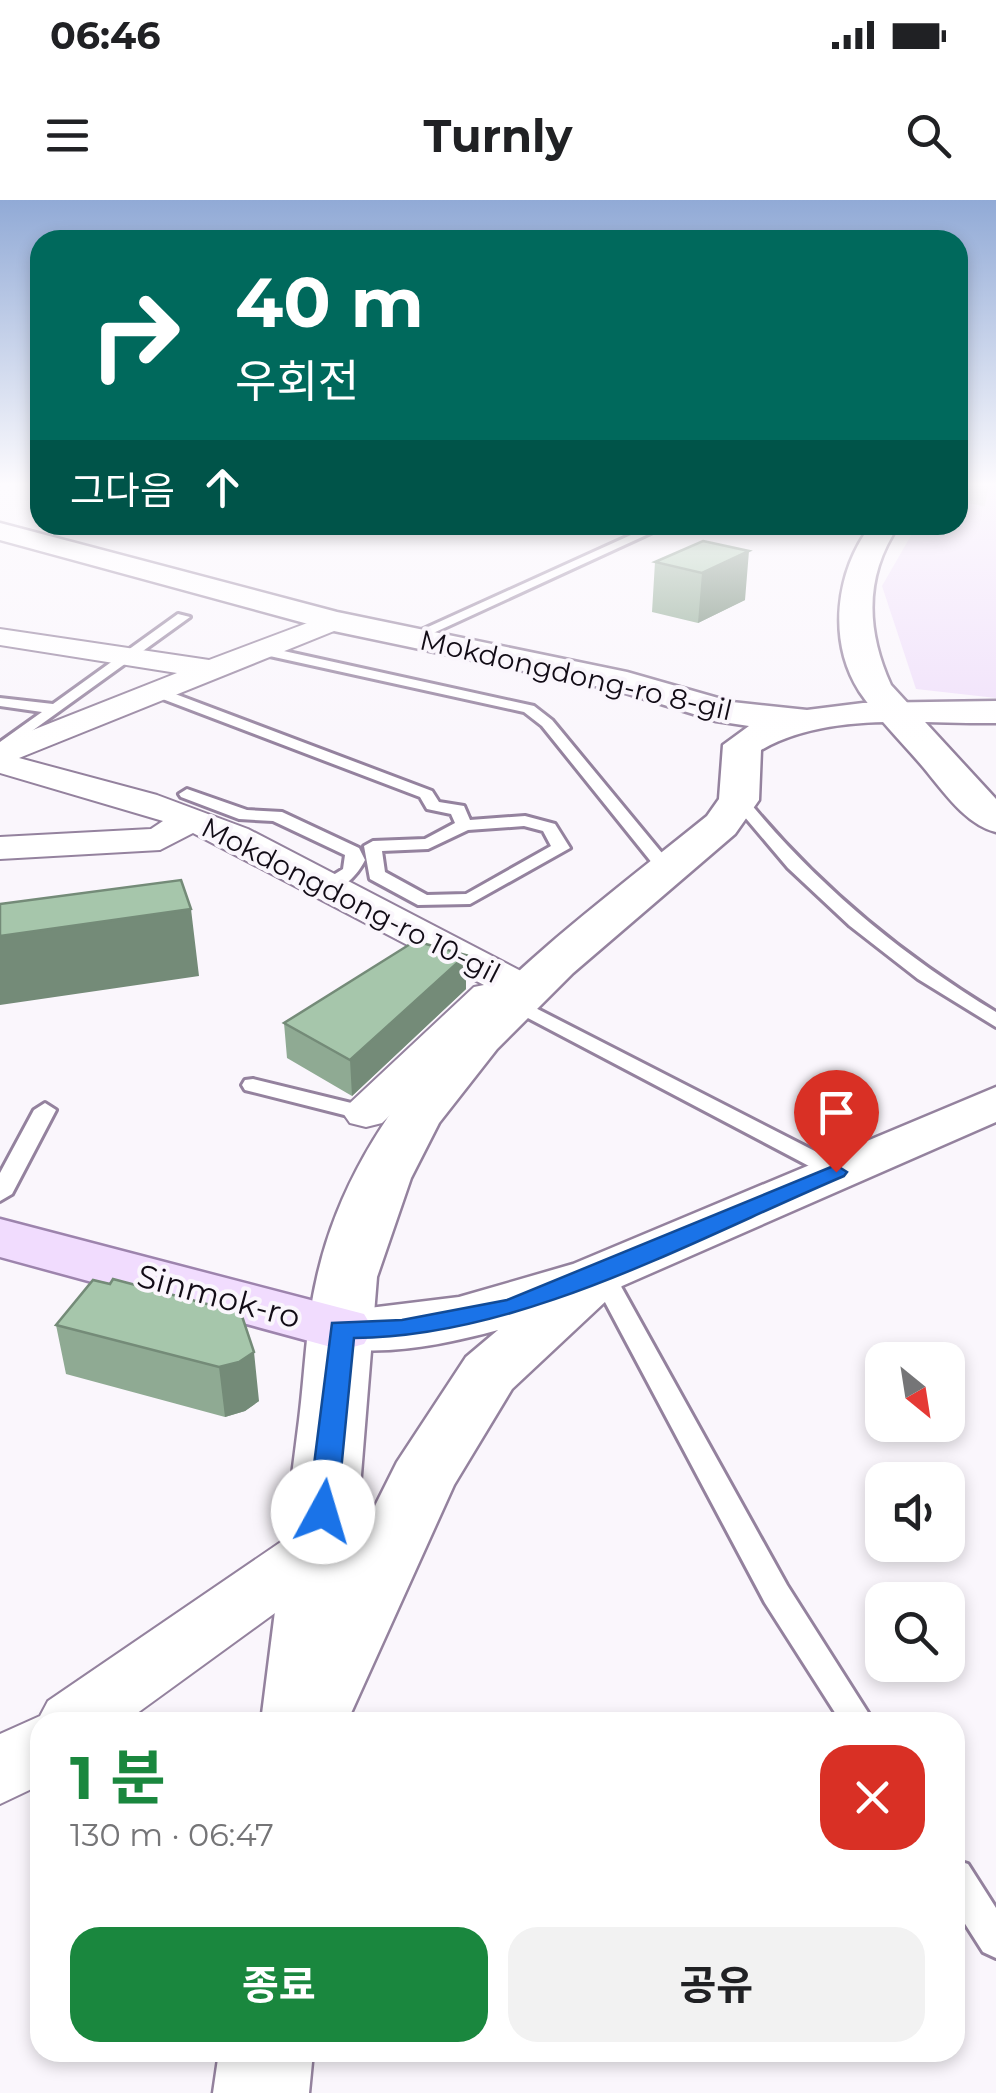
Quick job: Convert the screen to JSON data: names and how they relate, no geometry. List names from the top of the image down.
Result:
{
  "streets": {
    "main road": ["Sinmok-ro"],
    "street": ["Mokdongdong-ro 8-gil", "Mokdongdong-ro 10-gil"]
  },
  "crossings": [
    ["Mokdongdong-ro 10-gil", "Sinmok-ro"]
  ],
  "north": "bottom right",
  "page": {
    "status": "06:46",
    "header": "Turnly",
    "turn": ["40 m", "우회전"],
    "then": "그다음",
    "heading": ["1 분", "130 m · 06:47"],
    "buttons": ["종료", "공유"]
  }
}
